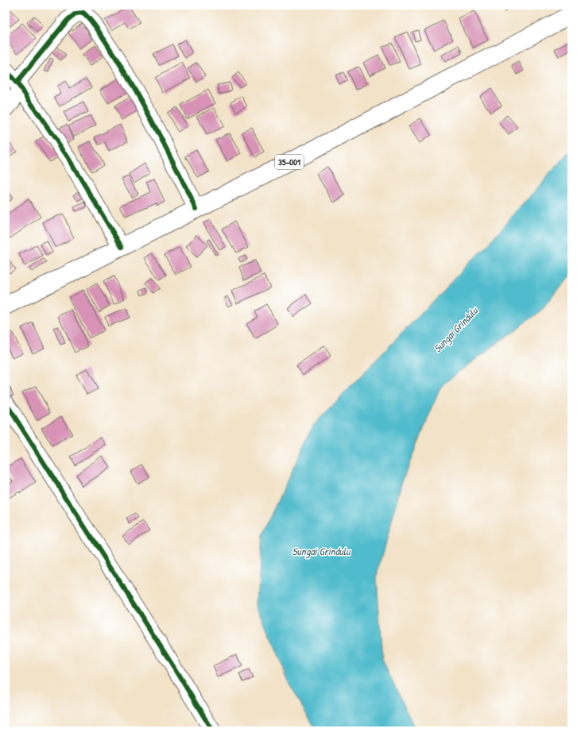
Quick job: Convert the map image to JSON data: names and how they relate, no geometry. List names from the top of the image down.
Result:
{
  "streets": {
    "main road": ["35-001"]
  },
  "water": ["Sungai Grindulu"]
}
